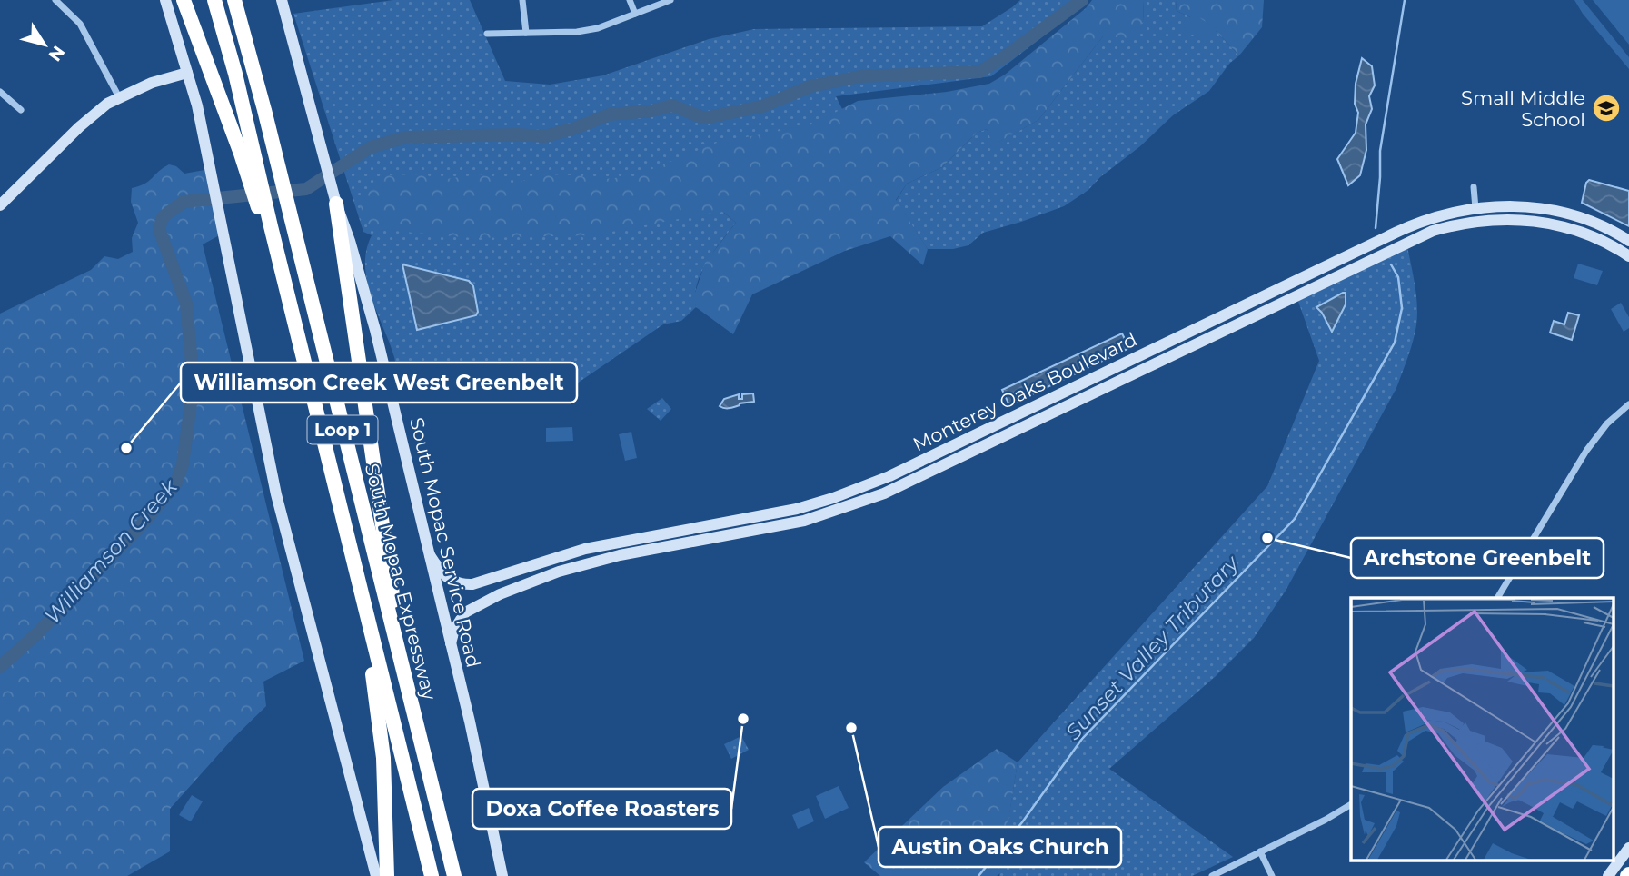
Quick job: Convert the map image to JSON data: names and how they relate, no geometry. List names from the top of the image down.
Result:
{
  "streets": {
    "highway": ["Loop 1", "South Mopac Expressway"],
    "street": ["Monterey Oaks Boulevard", "South Mopac Service Road"]
  },
  "crossings": [
    ["Monterey Oaks Boulevard", "South Mopac Service Road"]
  ],
  "water": ["Williamson Creek", "Sunset Valley Tributary"],
  "places": {
    "school or university": ["Small Middle School"],
    "other": [
      "Williamson Creek West Greenbelt",
      "Archstone Greenbelt",
      "Doxa Coffee Roasters",
      "Austin Oaks Church"
    ]
  },
  "north": "bottom right"
}
